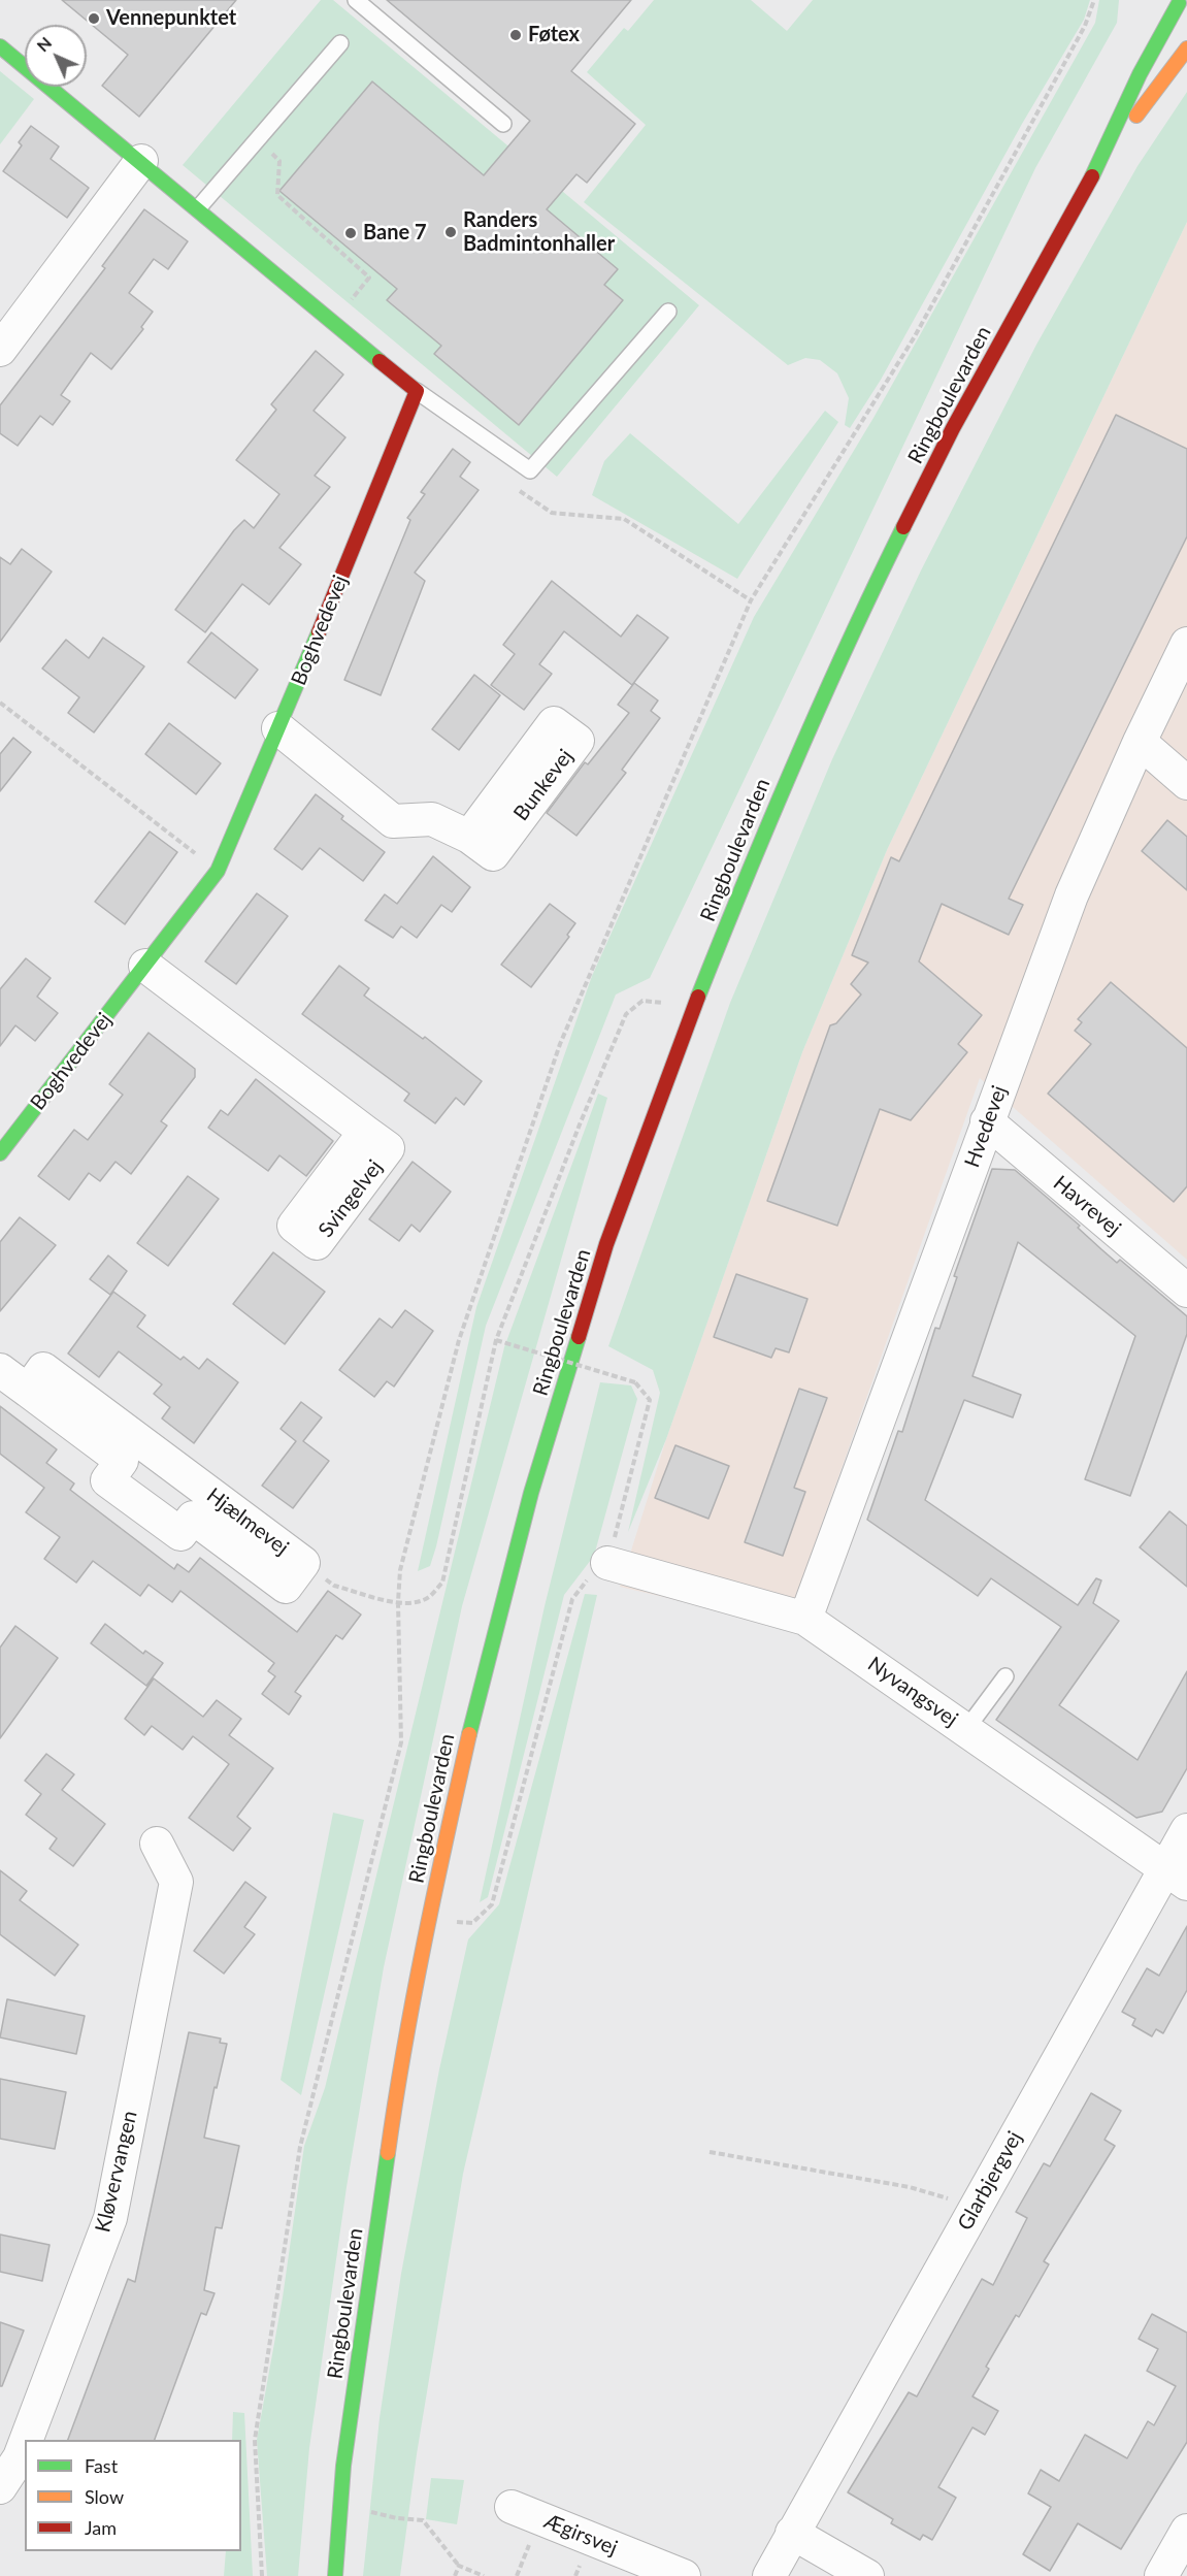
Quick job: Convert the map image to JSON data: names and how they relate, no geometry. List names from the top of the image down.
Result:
{
  "streets": {
    "main road": ["Ringboulevarden", "Boghvedevej"],
    "street": [
      "Hvedevej",
      "Svingelvej",
      "Havrevej",
      "Hjælmevej",
      "Nyvangsvej",
      "Kløvervangen",
      "Glarbjergvej",
      "Ægirsvej"
    ]
  },
  "crossings": [
    ["Boghvedevej", "Svingelvej"],
    ["Hvedevej", "Havrevej"],
    ["Hvedevej", "Nyvangsvej"],
    ["Nyvangsvej", "Glarbjergvej"]
  ],
  "places": [
    "Vennepunktet",
    "Føtex",
    "Randers Badmintonhaller",
    "Bane 7"
  ],
  "legend": ["Fast", "Slow", "Jam"],
  "north": "top left"
}
